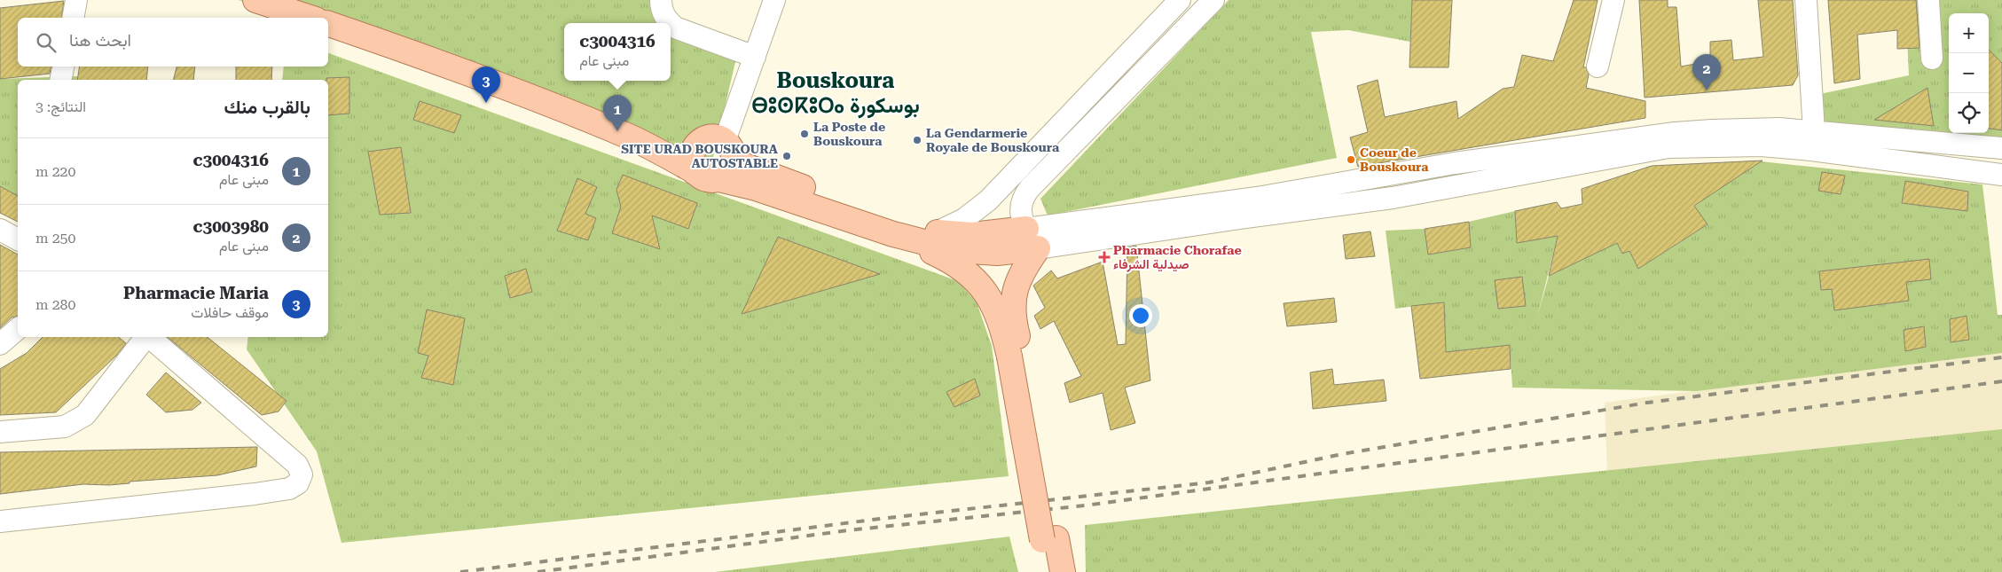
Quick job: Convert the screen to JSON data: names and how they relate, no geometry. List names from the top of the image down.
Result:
{
  "districts": ["Bouskoura ⴱⵓⵙⴽⵓⵔⴰ بوسكورة"],
  "places": {
    "other": [
      "La Poste de Bouskoura",
      "La Gendarmerie Royale de Bouskoura",
      "SITE URAD BOUSKOURA AUTOSTABLE",
      "Coeur de Bouskoura"
    ],
    "health": ["Pharmacie Chorafae صيدلية الشرفاء"]
  },
  "page": {
    "map_buttons": ["+", "−"],
    "search": "ابحث هنا",
    "popup": ["c3004316", "مبنى عام"],
    "pins": ["2", "3", "1"],
    "heading": ["بالقرب منك", "النتائج: 3"],
    "list": [
      {
        "mark": "1",
        "name": "c3004316",
        "note": "مبنى عام",
        "value": "220 m"
      },
      {
        "mark": "2",
        "name": "c3003980",
        "note": "مبنى عام",
        "value": "250 m"
      },
      {
        "mark": "3",
        "name": "Pharmacie Maria",
        "note": "موقف حافلات",
        "value": "280 m"
      }
    ]
  }
}
